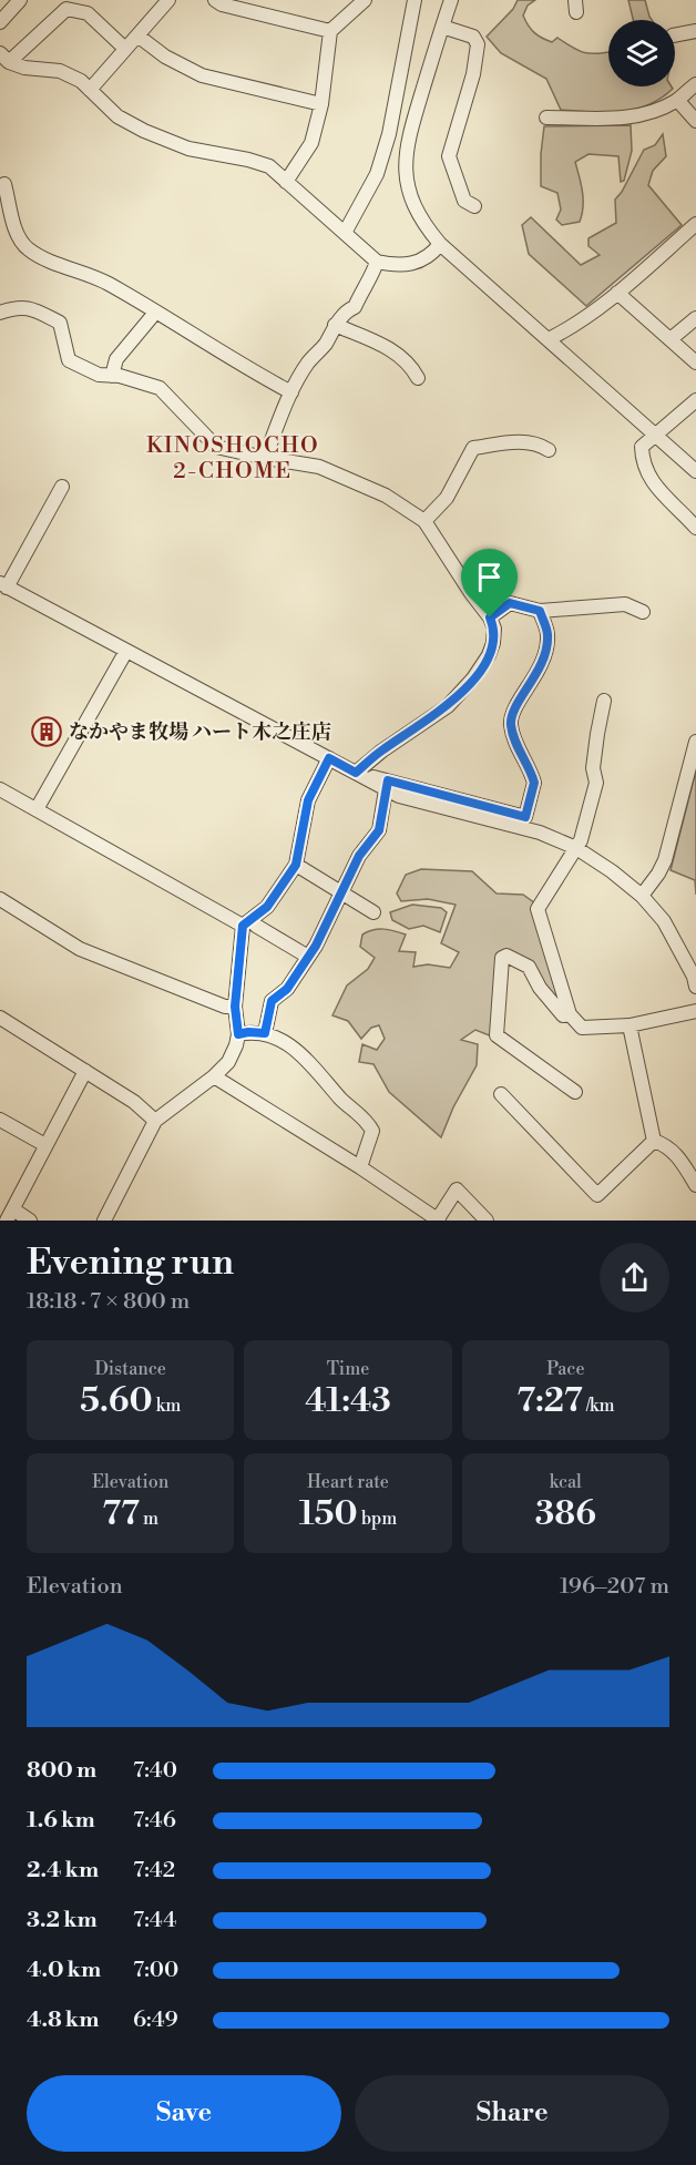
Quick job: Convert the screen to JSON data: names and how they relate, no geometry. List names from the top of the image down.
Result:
{
  "districts": ["KINOSHOCHO 2-CHOME"],
  "places": {
    "building": ["なかやま牧場 ハート木之庄店"]
  },
  "page": {
    "heading": ["Evening run", "18:18 · 7 × 800 m"],
    "stats": [
      ["Distance", "5.60 km"],
      ["Time", "41:43"],
      ["Pace", "7:27 /km"],
      ["Elevation", "77 m"],
      ["Heart rate", "150 bpm"],
      ["kcal", "386"]
    ],
    "chart": ["Elevation", "196–207 m"],
    "list": [
      {
        "name": "800 m",
        "note": "7:40"
      },
      {
        "name": "1.6 km",
        "note": "7:46"
      },
      {
        "name": "2.4 km",
        "note": "7:42"
      },
      {
        "name": "3.2 km",
        "note": "7:44"
      },
      {
        "name": "4.0 km",
        "note": "7:00"
      },
      {
        "name": "4.8 km",
        "note": "6:49"
      }
    ],
    "buttons": ["Save", "Share"]
  }
}
